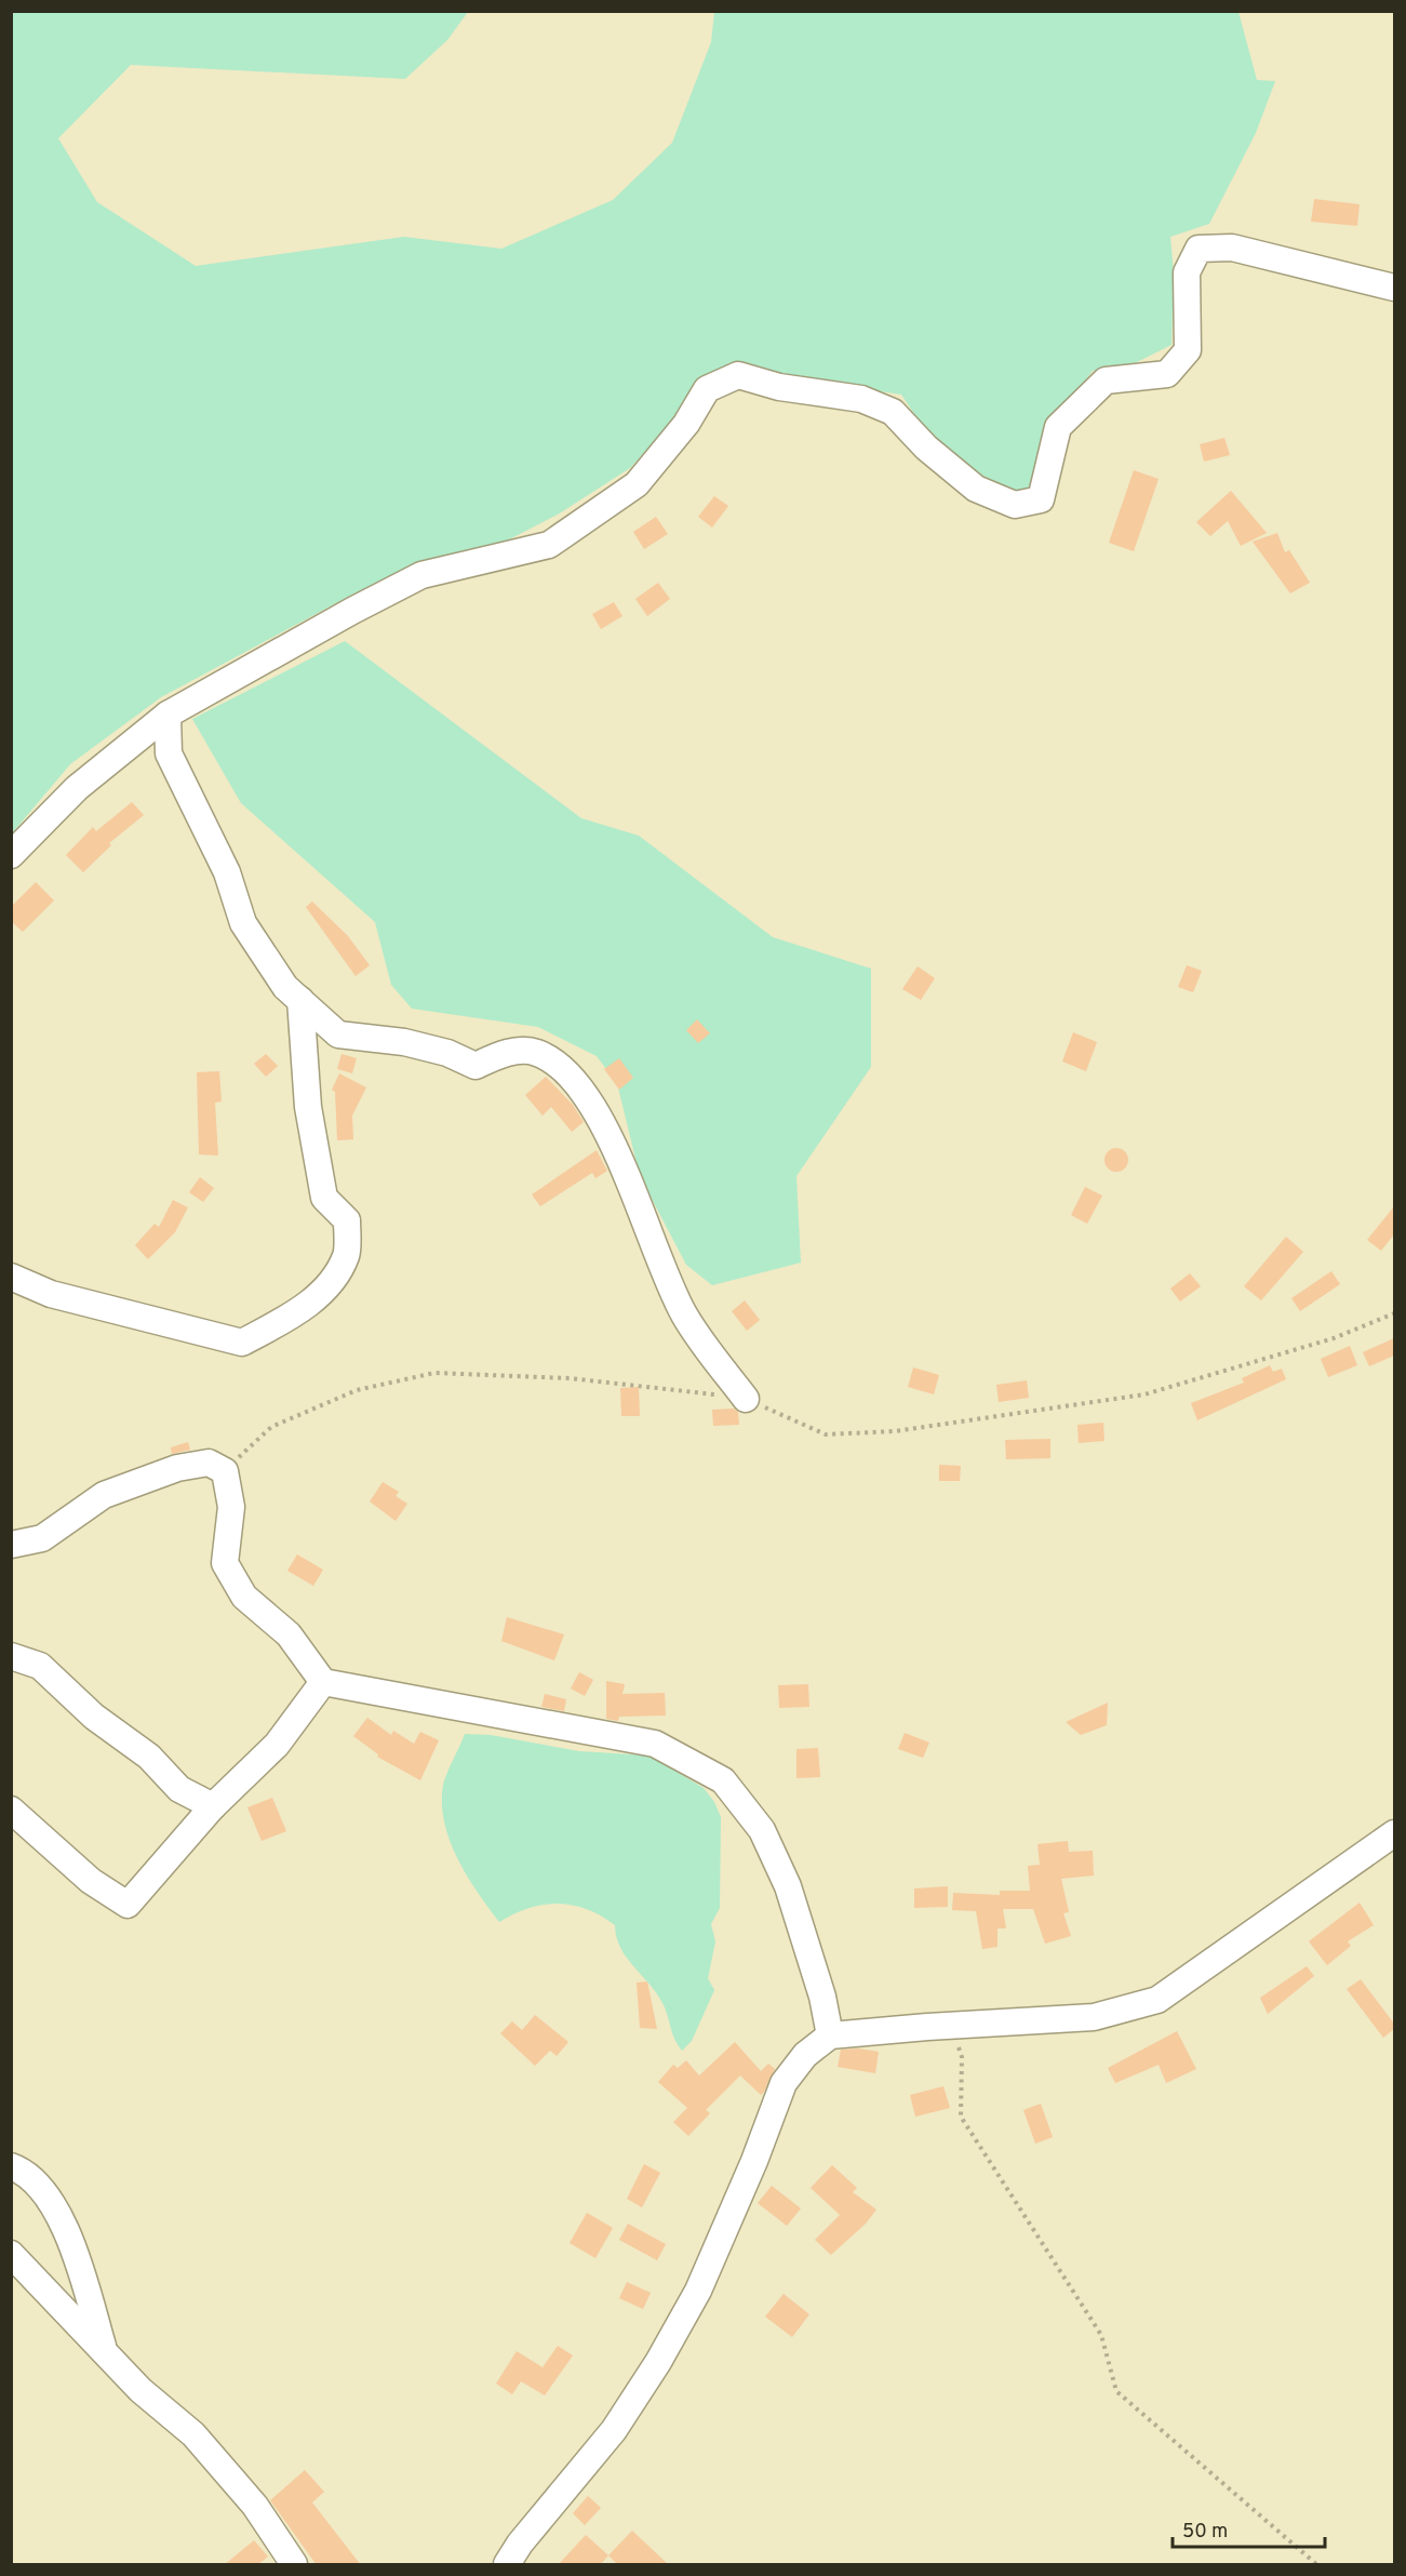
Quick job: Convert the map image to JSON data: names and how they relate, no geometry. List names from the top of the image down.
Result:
{
  "scale_bar": "50 m"
}
